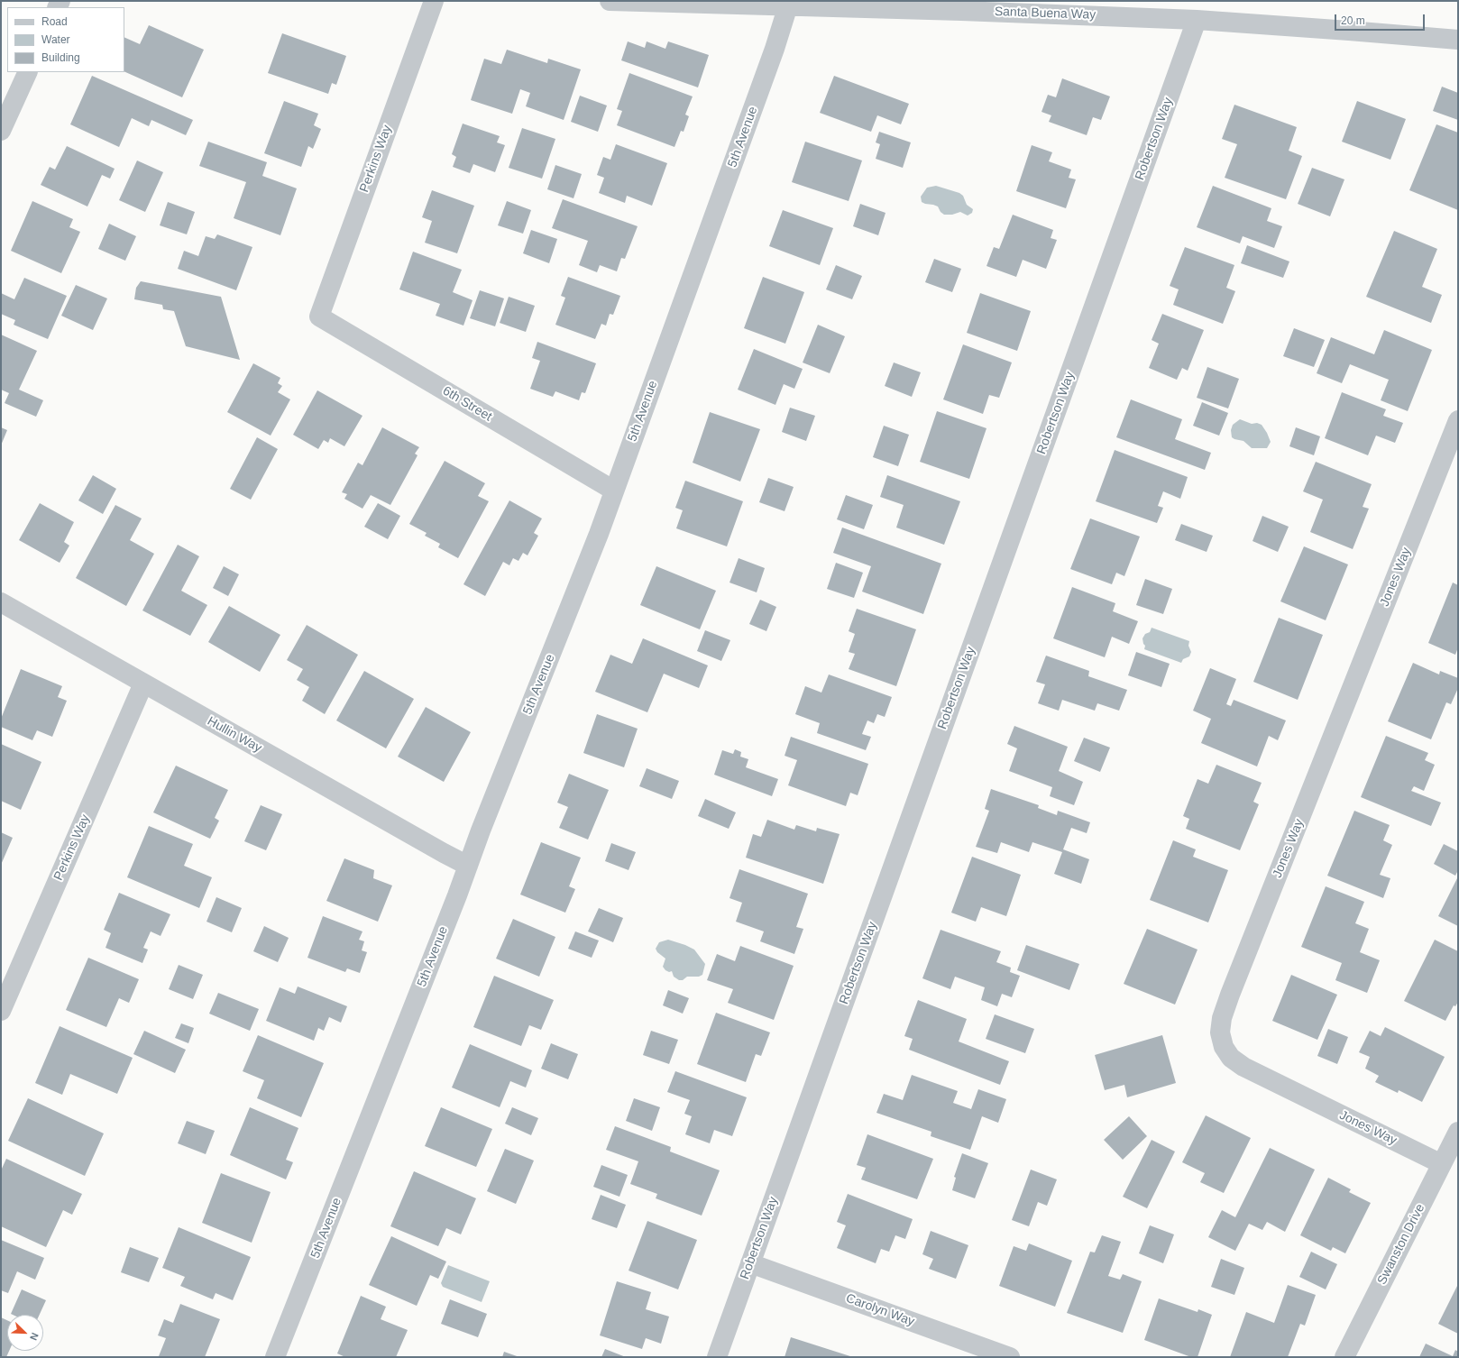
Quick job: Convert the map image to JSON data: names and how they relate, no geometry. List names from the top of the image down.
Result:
{
  "streets": {
    "street": [
      "Santa Buena Way",
      "5th Avenue",
      "Robertson Way",
      "Perkins Way",
      "6th Street",
      "Jones Way",
      "Hullin Way",
      "Swanston Drive",
      "Carolyn Way"
    ]
  },
  "crossings": [
    ["Santa Buena Way", "5th Avenue"],
    ["Santa Buena Way", "Robertson Way"],
    ["5th Avenue", "6th Street"],
    ["5th Avenue", "Hullin Way"],
    ["Robertson Way", "Carolyn Way"],
    ["Perkins Way", "6th Street"],
    ["Perkins Way", "Hullin Way"],
    ["Jones Way", "Swanston Drive"]
  ],
  "legend": ["Road", "Water", "Building"],
  "scale_bar": "20 m",
  "north": "bottom right"
}
